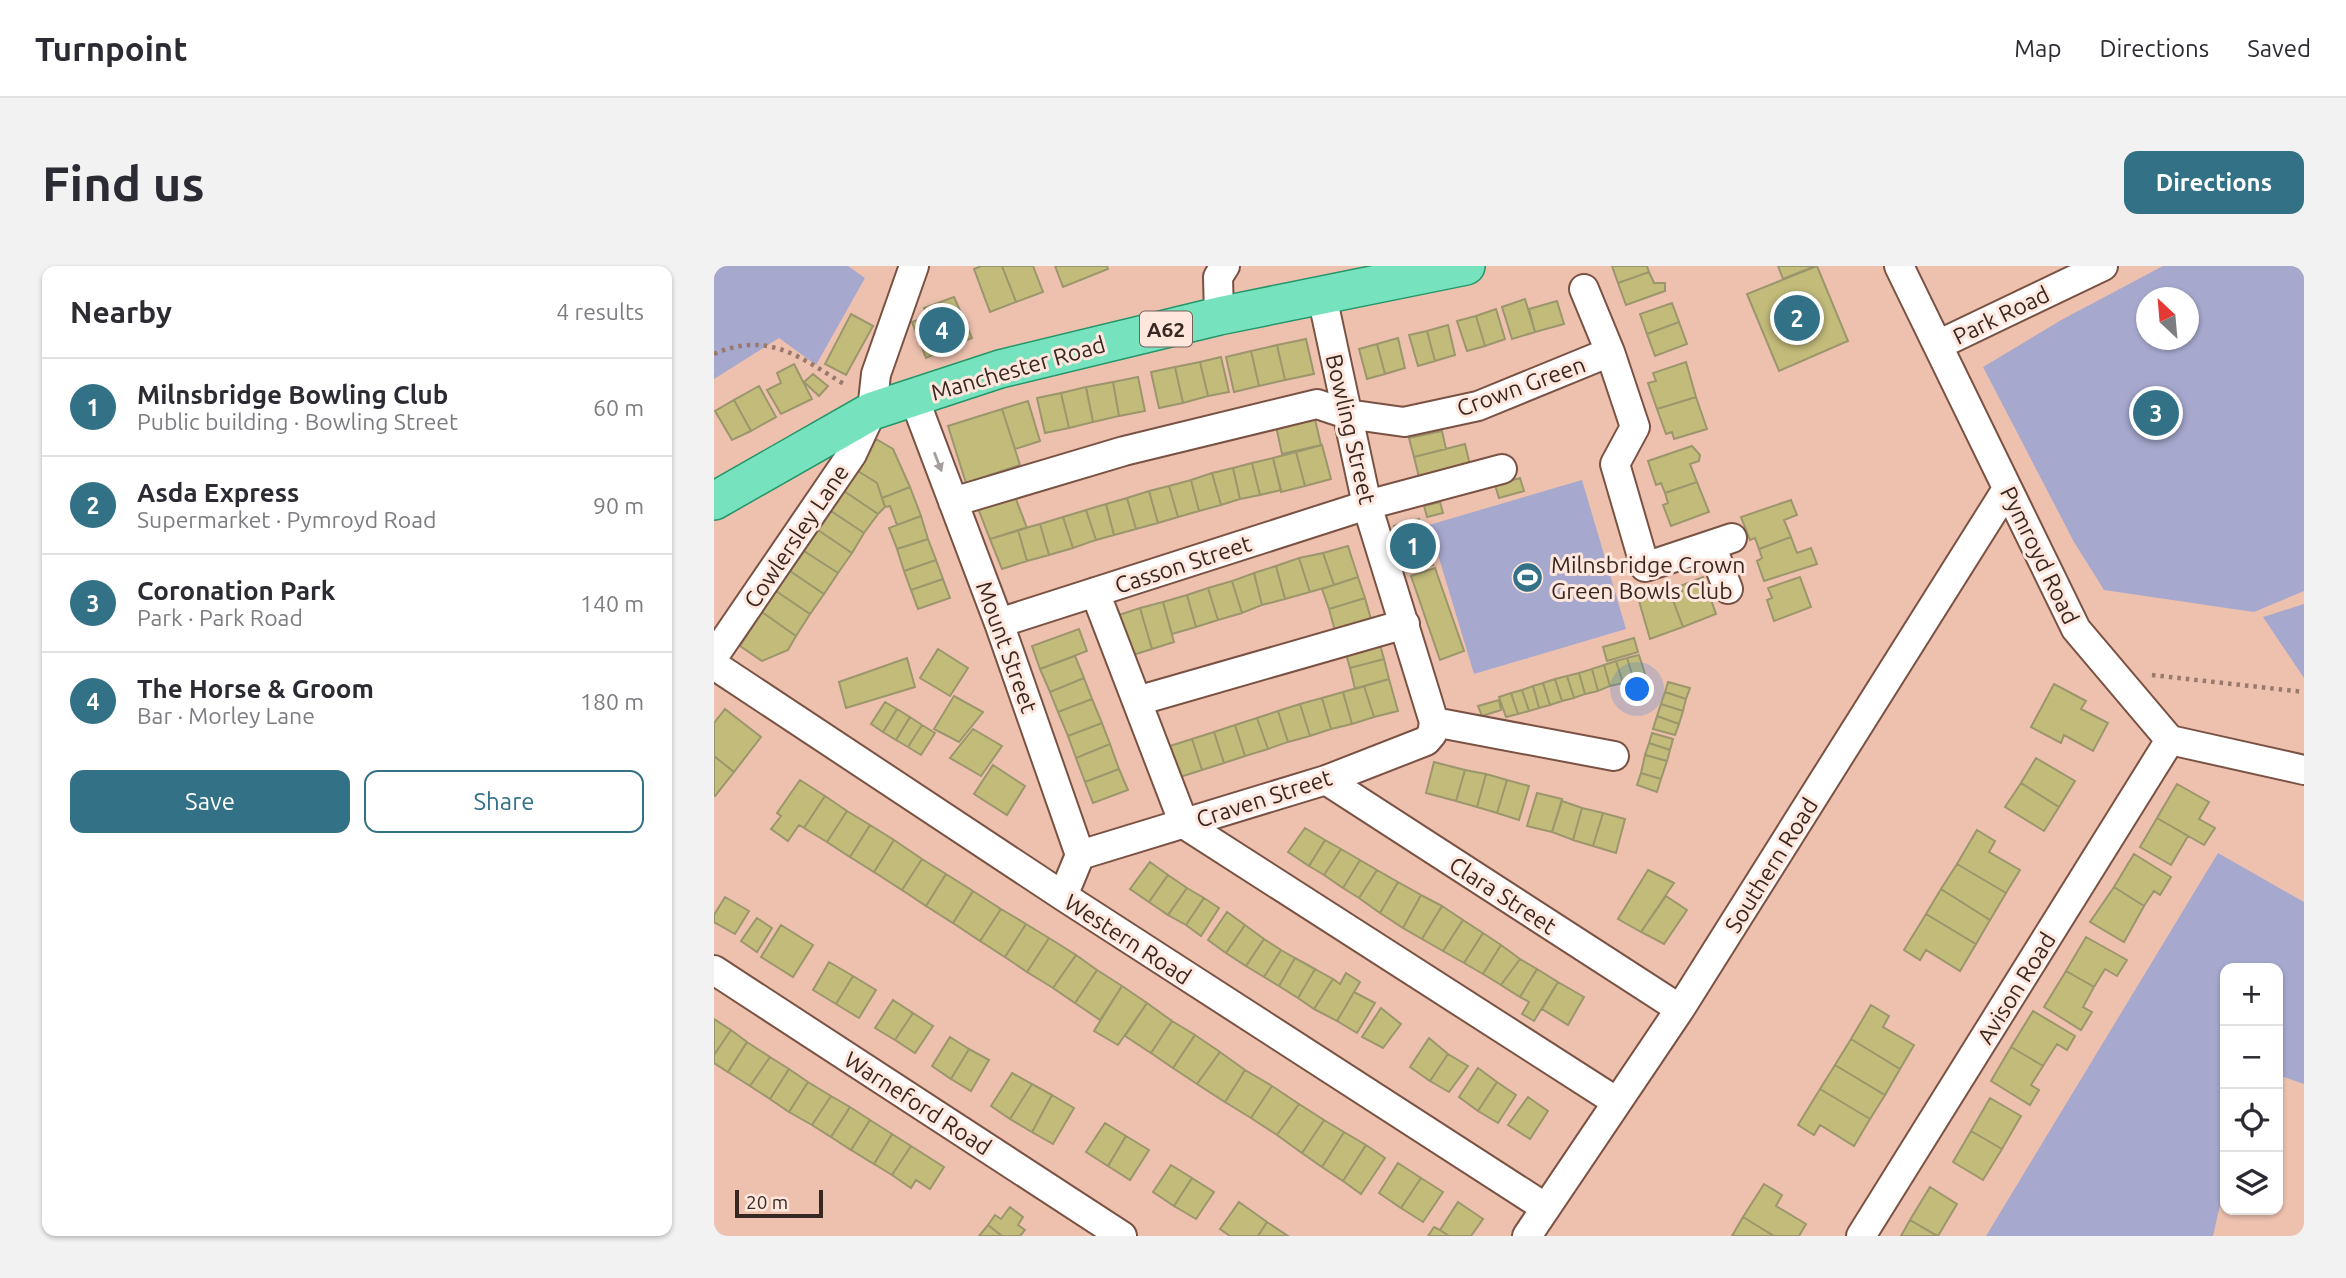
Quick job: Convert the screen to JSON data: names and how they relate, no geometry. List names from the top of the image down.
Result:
{
  "streets": {
    "main road": ["A62", "Manchester Road"],
    "street": [
      "Park Road",
      "Crown Green",
      "Bowling Street",
      "Cowlersley Lane",
      "Pymroyd Road",
      "Casson Street",
      "Mount Street",
      "Craven Street",
      "Southern Road",
      "Clara Street",
      "Western Road",
      "Avison Road",
      "Warneford Road"
    ]
  },
  "crossings": [
    ["Park Road", "Pymroyd Road"],
    ["Manchester Road", "Bowling Street"],
    ["Manchester Road", "Cowlersley Lane"],
    ["Manchester Road", "Mount Street"],
    ["Crown Green", "Bowling Street"],
    ["Crown Green", "Mount Street"],
    ["Bowling Street", "Casson Street"],
    ["Bowling Street", "Craven Street"],
    ["Pymroyd Road", "Southern Road"],
    ["Pymroyd Road", "Avison Road"],
    ["Casson Street", "Mount Street"],
    ["Mount Street", "Craven Street"],
    ["Craven Street", "Clara Street"],
    ["Southern Road", "Clara Street"],
    ["Southern Road", "Western Road"]
  ],
  "places": {
    "sports": ["Milnsbridge Crown Green Bowls Club"]
  },
  "scale_bar": "20 m",
  "north": "top left",
  "page": {
    "header": "Turnpoint",
    "nav": ["Map", "Directions", "Saved"],
    "buttons": [
      "Directions",
      ["Save", "Share"]
    ],
    "title": "Find us",
    "heading": ["Nearby", "4 results"],
    "pins": [
      "2",
      "4",
      "3",
      "1"
    ],
    "list": [
      {
        "mark": "1",
        "name": "Milnsbridge Bowling Club",
        "note": "Public building · Bowling Street",
        "value": "60 m"
      },
      {
        "mark": "2",
        "name": "Asda Express",
        "note": "Supermarket · Pymroyd Road",
        "value": "90 m"
      },
      {
        "mark": "3",
        "name": "Coronation Park",
        "note": "Park · Park Road",
        "value": "140 m"
      },
      {
        "mark": "4",
        "name": "The Horse & Groom",
        "note": "Bar · Morley Lane",
        "value": "180 m"
      }
    ],
    "map_buttons": ["+", "−"],
    "scale": "20 m"
  }
}
